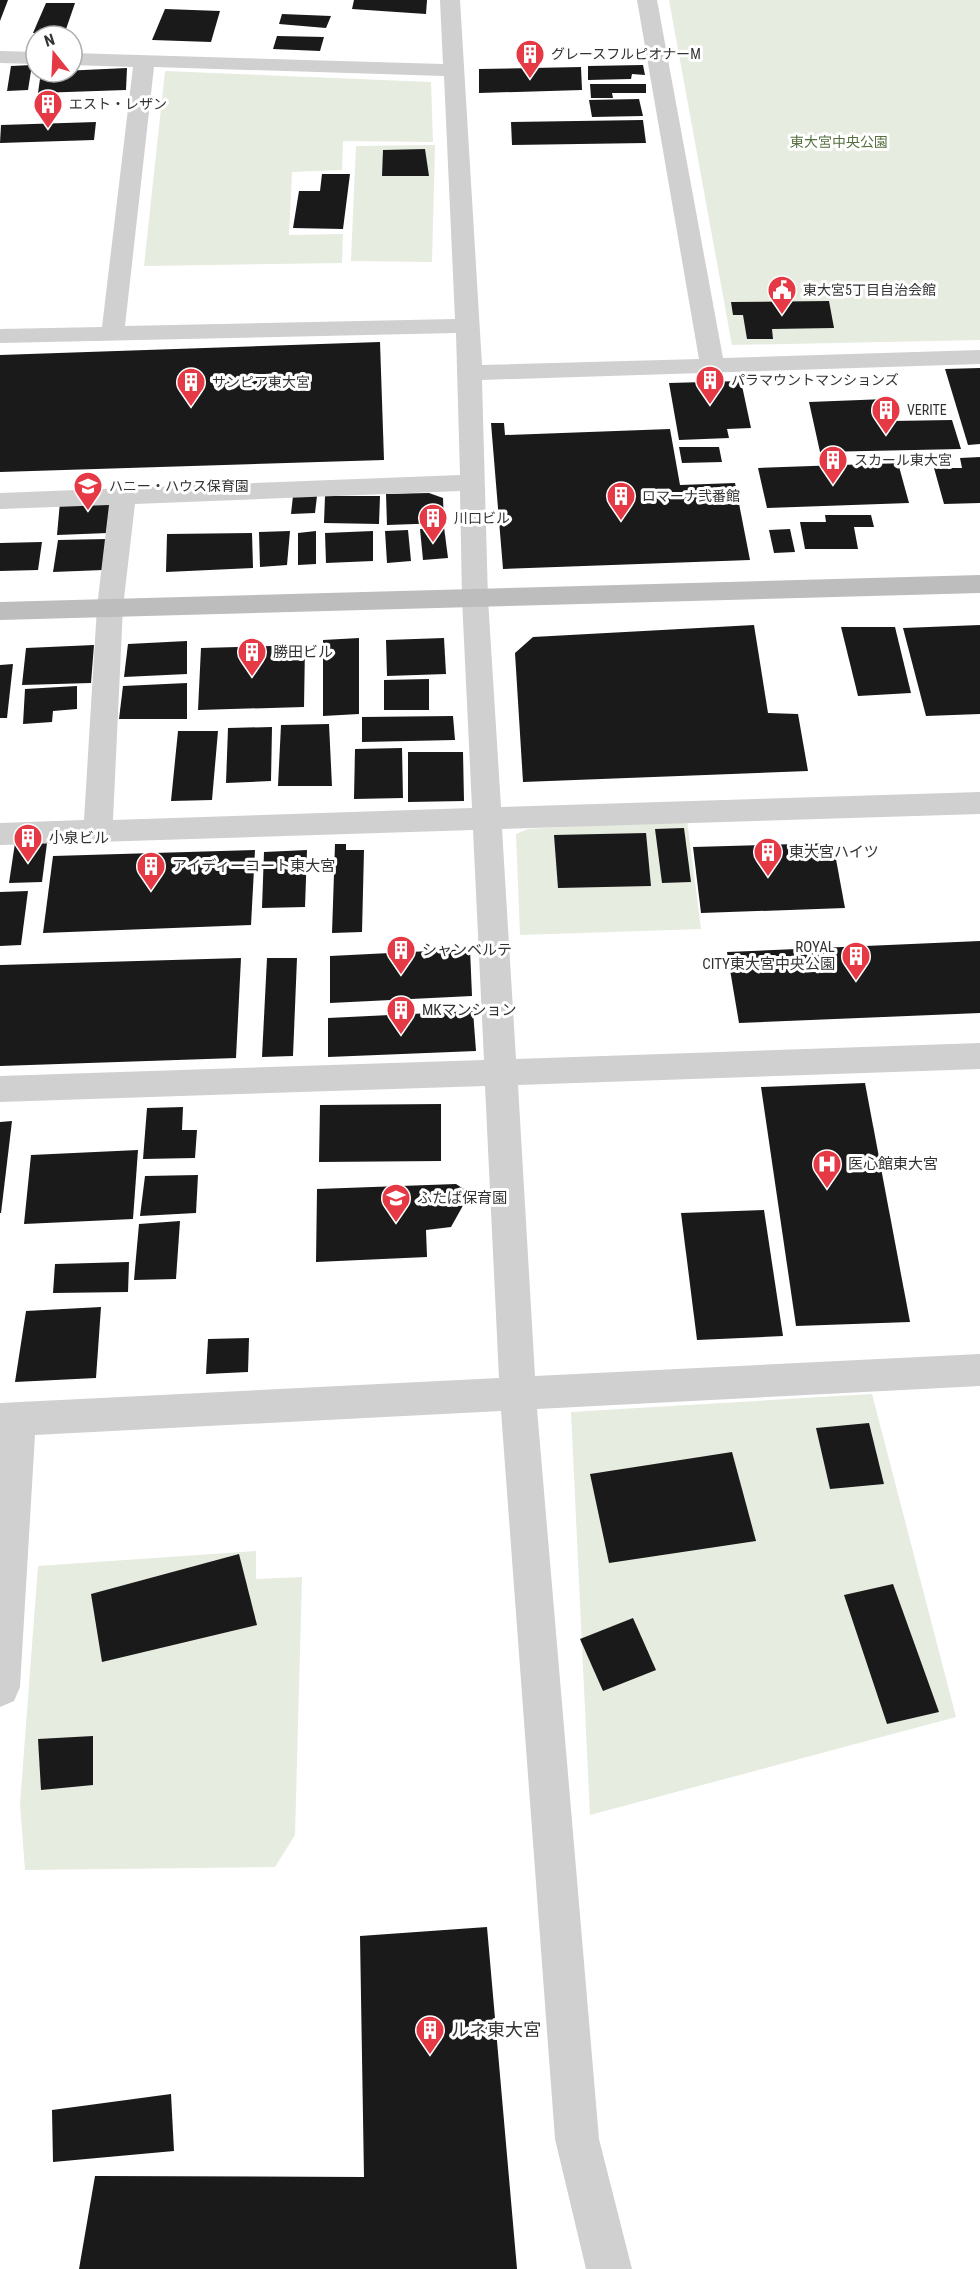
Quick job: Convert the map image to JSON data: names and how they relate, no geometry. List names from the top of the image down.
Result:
{
  "parks": ["東大宮中央公園"],
  "places": {
    "building": [
      "グレースフルピオナーM",
      "エスト・レザン",
      "パラマウントマンションズ",
      "サンピア東大宮",
      "VERITE",
      "スカール東大宮",
      "ロマーナ弐番館",
      "川口ビル",
      "勝田ビル",
      "小泉ビル",
      "東大宮ハイツ",
      "アイディーコート東大宮",
      "シャンベルテ",
      "ROYAL CITY東大宮中央公園",
      "MKマンション",
      "ルネ東大宮"
    ],
    "public building": ["東大宮5丁目自治会館"],
    "school or university": ["ハニー・ハウス保育園", "ふたば保育園"],
    "hospital": ["医心館東大宮"]
  },
  "north": "top"
}
